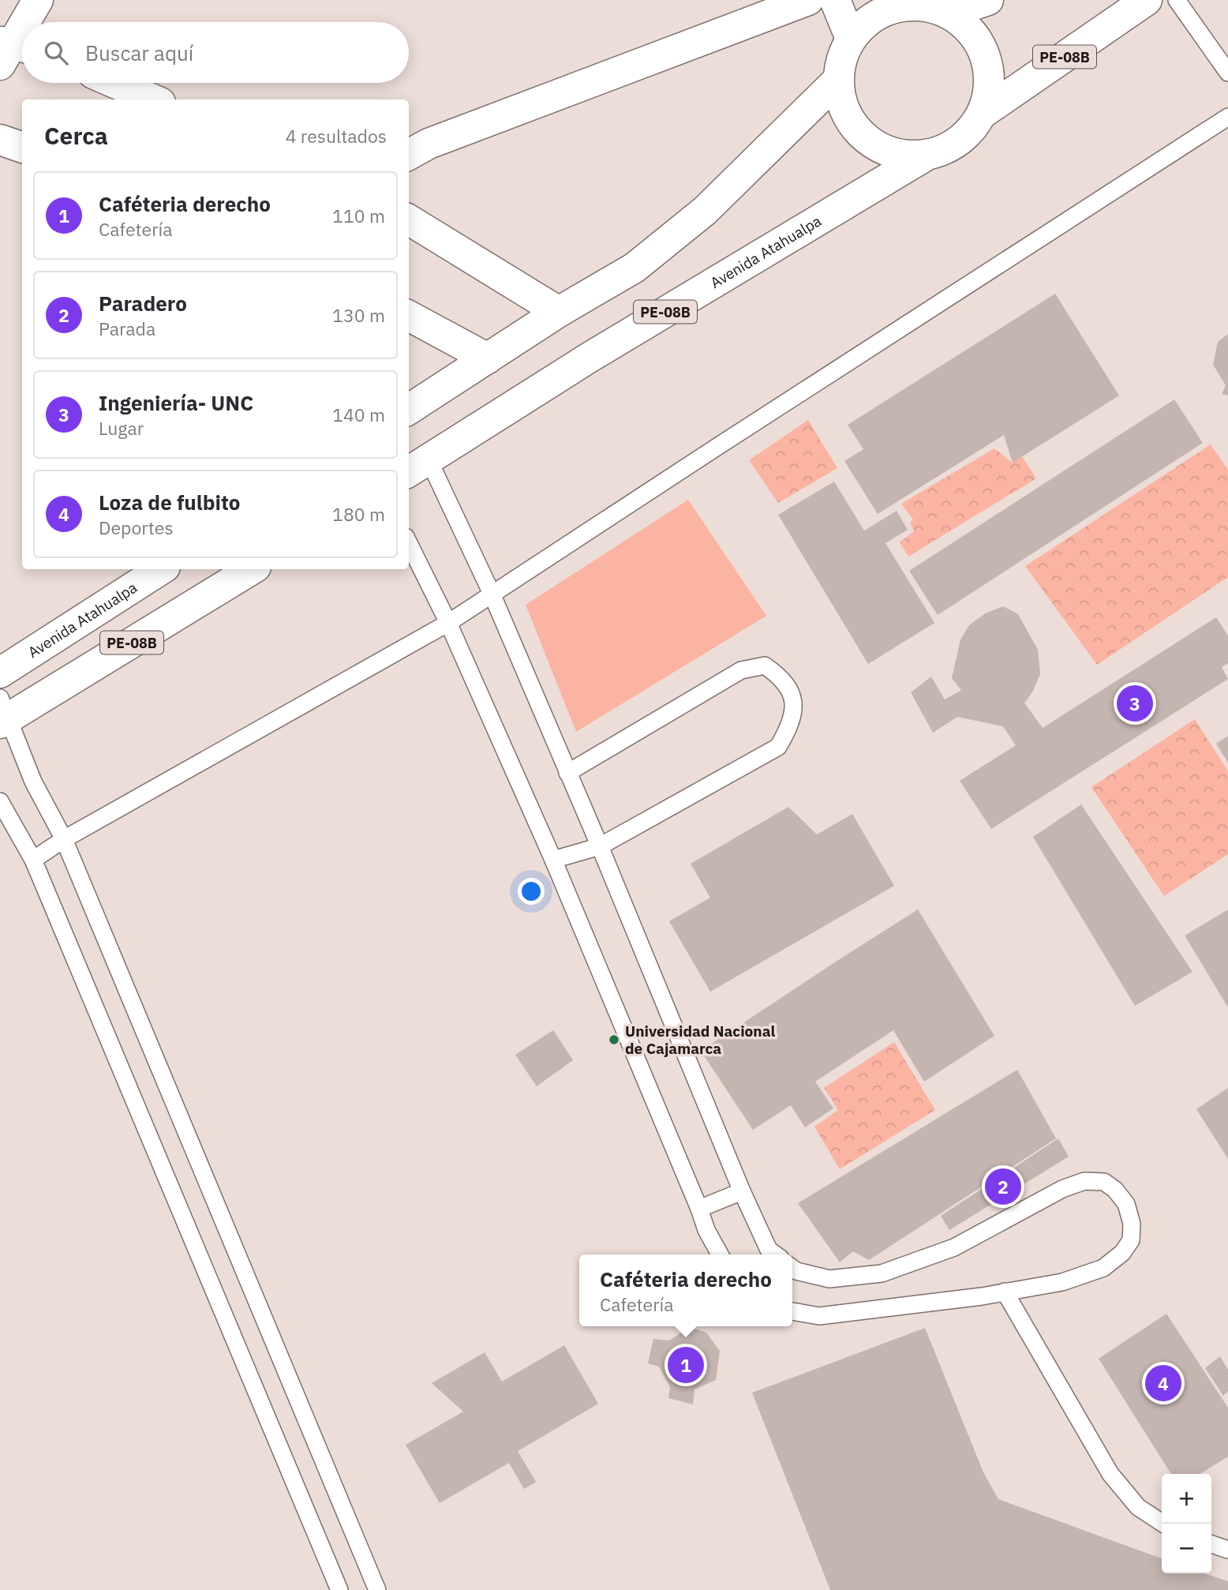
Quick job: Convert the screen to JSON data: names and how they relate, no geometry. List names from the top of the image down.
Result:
{
  "streets": {
    "main road": ["PE-08B", "Avenida Atahualpa"]
  },
  "crossings": [
    ["PE-08B", "Avenida Atahualpa"]
  ],
  "places": ["Universidad Nacional de Cajamarca"],
  "page": {
    "search": "Buscar aquí",
    "heading": ["Cerca", "4 resultados"],
    "list": [
      {
        "mark": "1",
        "name": "Caféteria derecho",
        "note": "Cafetería",
        "value": "110 m"
      },
      {
        "mark": "2",
        "name": "Paradero",
        "note": "Parada",
        "value": "130 m"
      },
      {
        "mark": "3",
        "name": "Ingeniería- UNC",
        "note": "Lugar",
        "value": "140 m"
      },
      {
        "mark": "4",
        "name": "Loza de fulbito",
        "note": "Deportes",
        "value": "180 m"
      }
    ],
    "pins": [
      "3",
      "2",
      "1",
      "4"
    ],
    "popup": ["Caféteria derecho", "Cafetería"],
    "map_buttons": ["+", "−"]
  }
}
